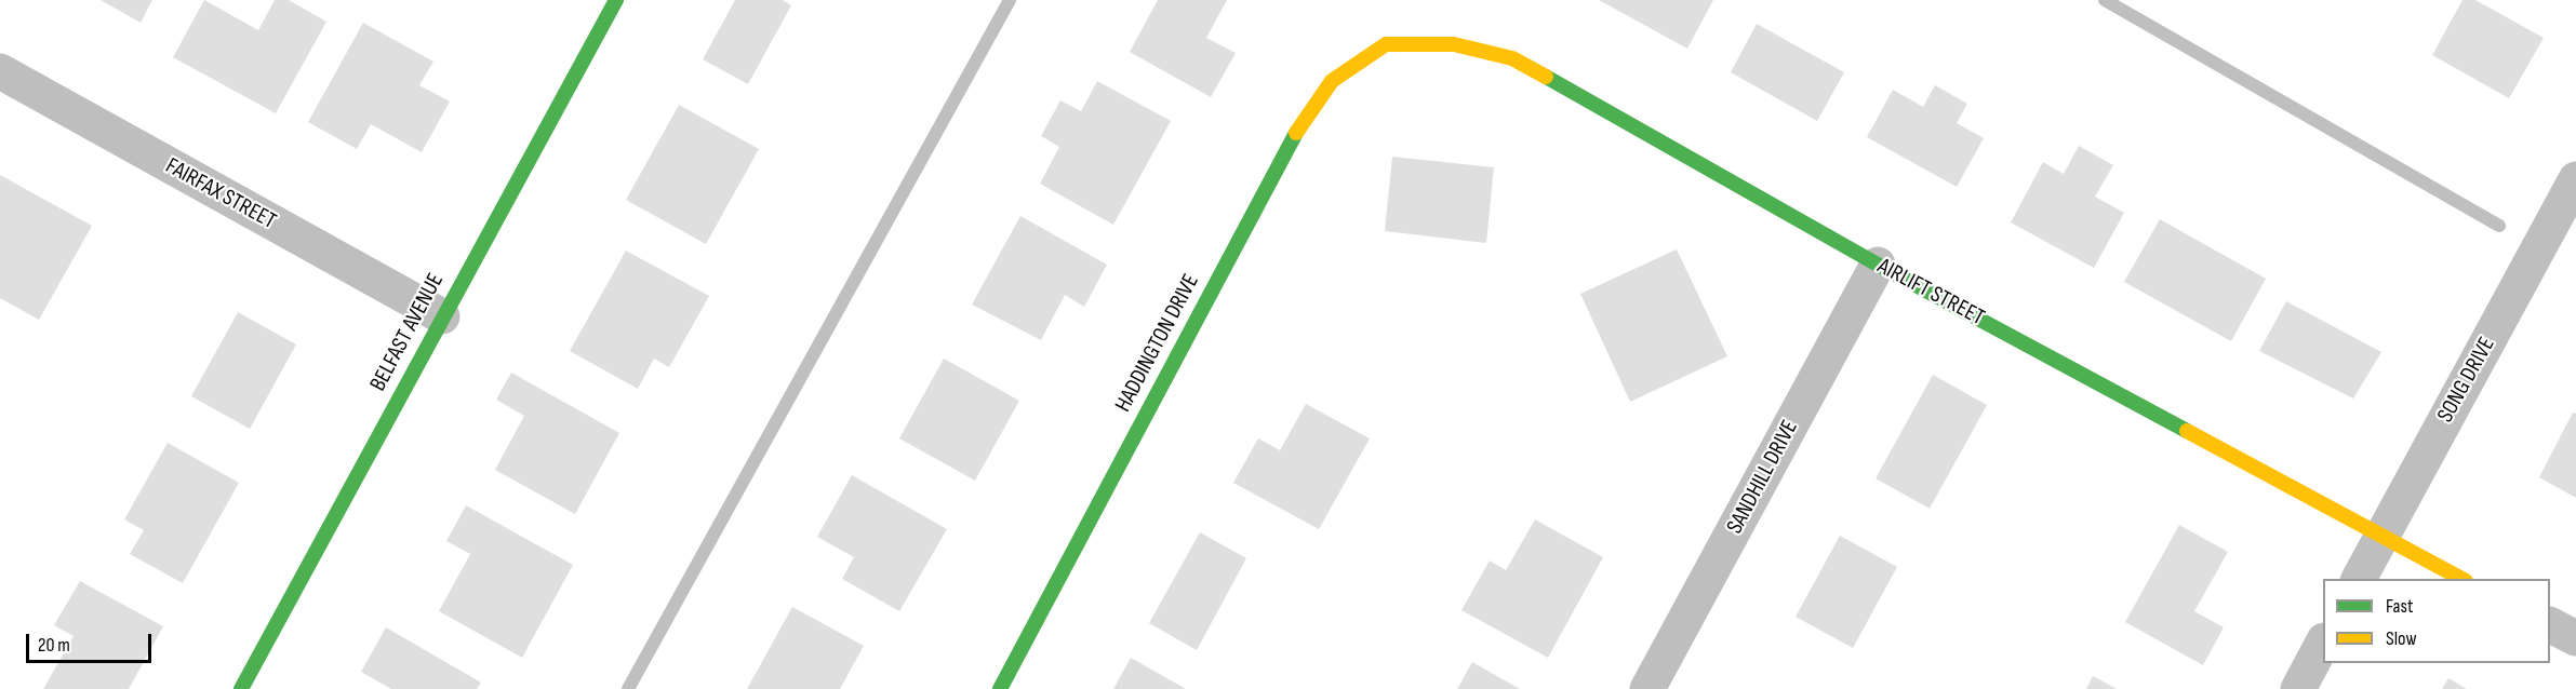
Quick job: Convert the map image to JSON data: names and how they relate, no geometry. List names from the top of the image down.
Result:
{
  "streets": {
    "street": [
      "FAIRFAX STREET",
      "AIRLIFT STREET",
      "BELFAST AVENUE",
      "HADDINGTON DRIVE",
      "SONG DRIVE",
      "SANDHILL DRIVE"
    ]
  },
  "crossings": [
    ["FAIRFAX STREET", "BELFAST AVENUE"],
    ["AIRLIFT STREET", "HADDINGTON DRIVE"],
    ["AIRLIFT STREET", "SONG DRIVE"],
    ["AIRLIFT STREET", "SANDHILL DRIVE"]
  ],
  "legend": ["Fast", "Slow"],
  "scale_bar": "20 m"
}
